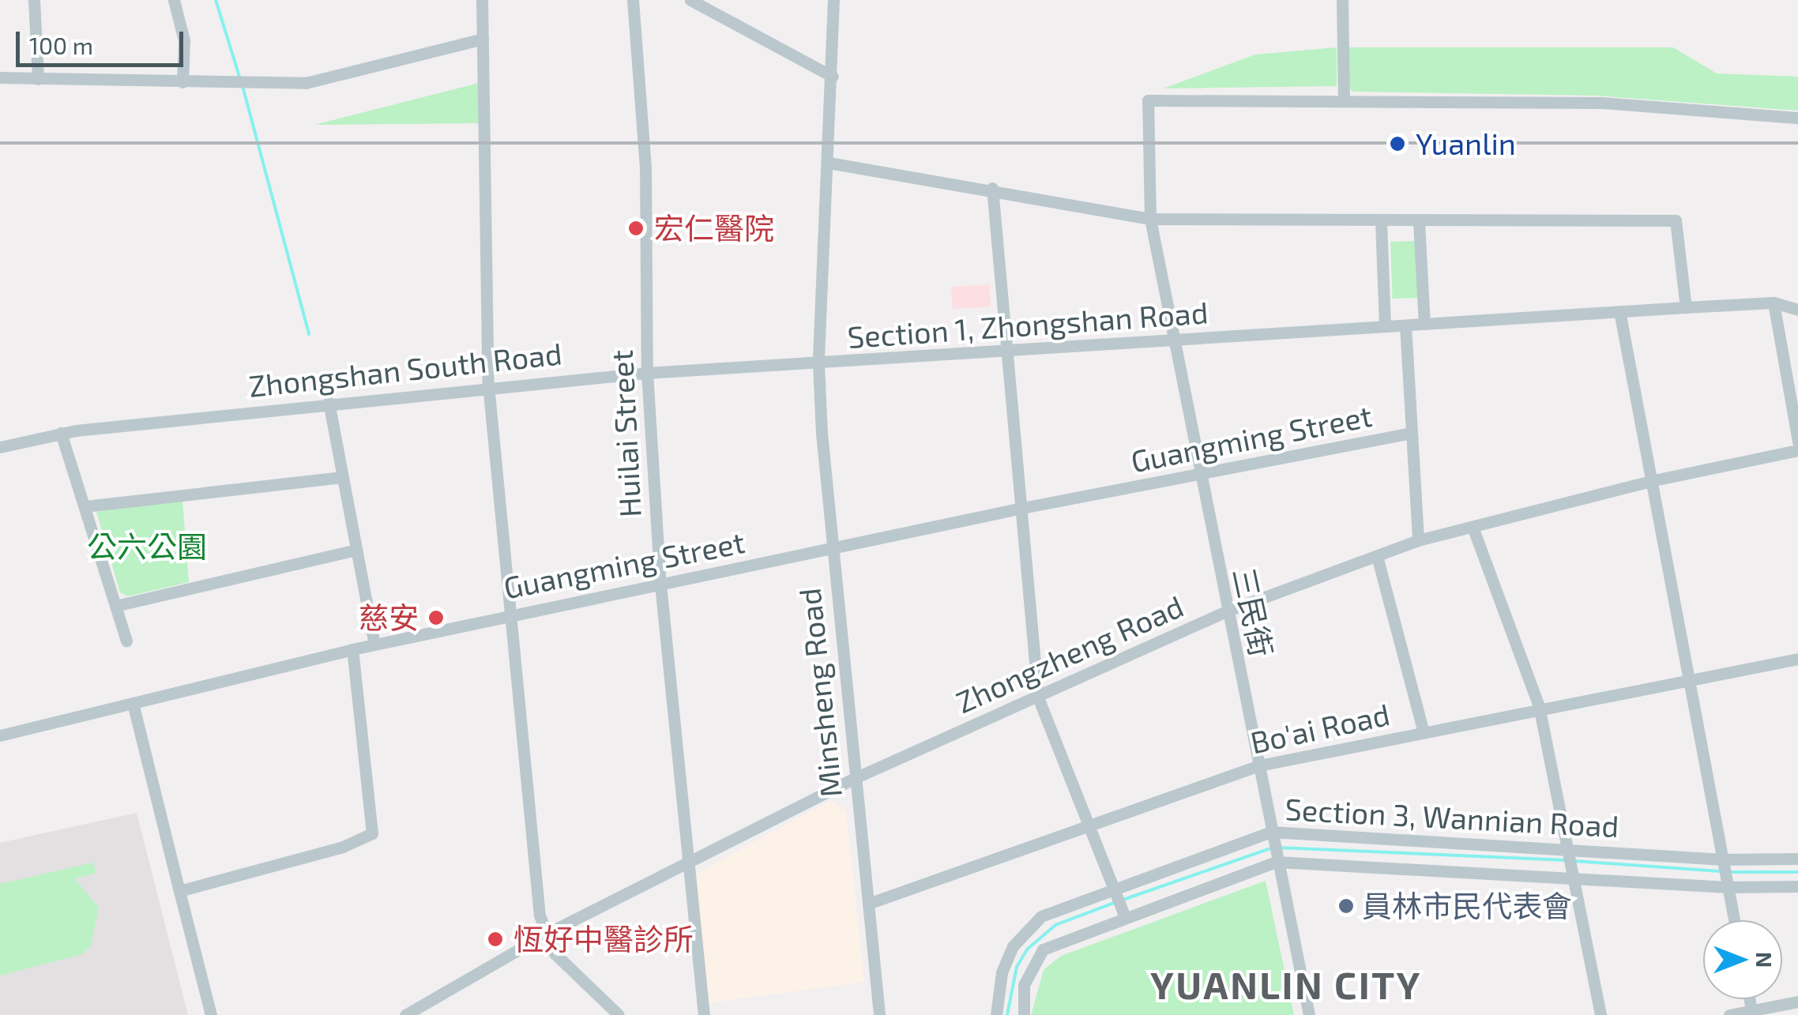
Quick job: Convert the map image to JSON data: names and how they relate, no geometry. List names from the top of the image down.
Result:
{
  "streets": {
    "street": [
      "Section 1, Zhongshan Road",
      "Zhongshan South Road",
      "Huilai Street",
      "Guangming Street",
      "三民街",
      "Zhongzheng Road",
      "Minsheng Road",
      "Bo'ai Road",
      "Section 3, Wannian Road"
    ]
  },
  "crossings": [
    ["Section 1, Zhongshan Road", "Zhongshan South Road"],
    ["Section 1, Zhongshan Road", "三民街"],
    ["Section 1, Zhongshan Road", "Minsheng Road"],
    ["Zhongshan South Road", "Huilai Street"],
    ["Zhongshan South Road", "Minsheng Road"],
    ["Huilai Street", "Guangming Street"],
    ["Huilai Street", "Zhongzheng Road"],
    ["Guangming Street", "三民街"],
    ["Guangming Street", "Minsheng Road"],
    ["三民街", "Zhongzheng Road"],
    ["三民街", "Bo'ai Road"],
    ["三民街", "Section 3, Wannian Road"],
    ["Zhongzheng Road", "Minsheng Road"],
    ["Minsheng Road", "Bo'ai Road"]
  ],
  "districts": ["YUANLIN CITY"],
  "parks": ["公六公園"],
  "places": [
    "Yuanlin",
    "宏仁醫院",
    "慈安",
    "員林市民代表會",
    "恆好中醫診所"
  ],
  "scale_bar": "100 m",
  "north": "right"
}
